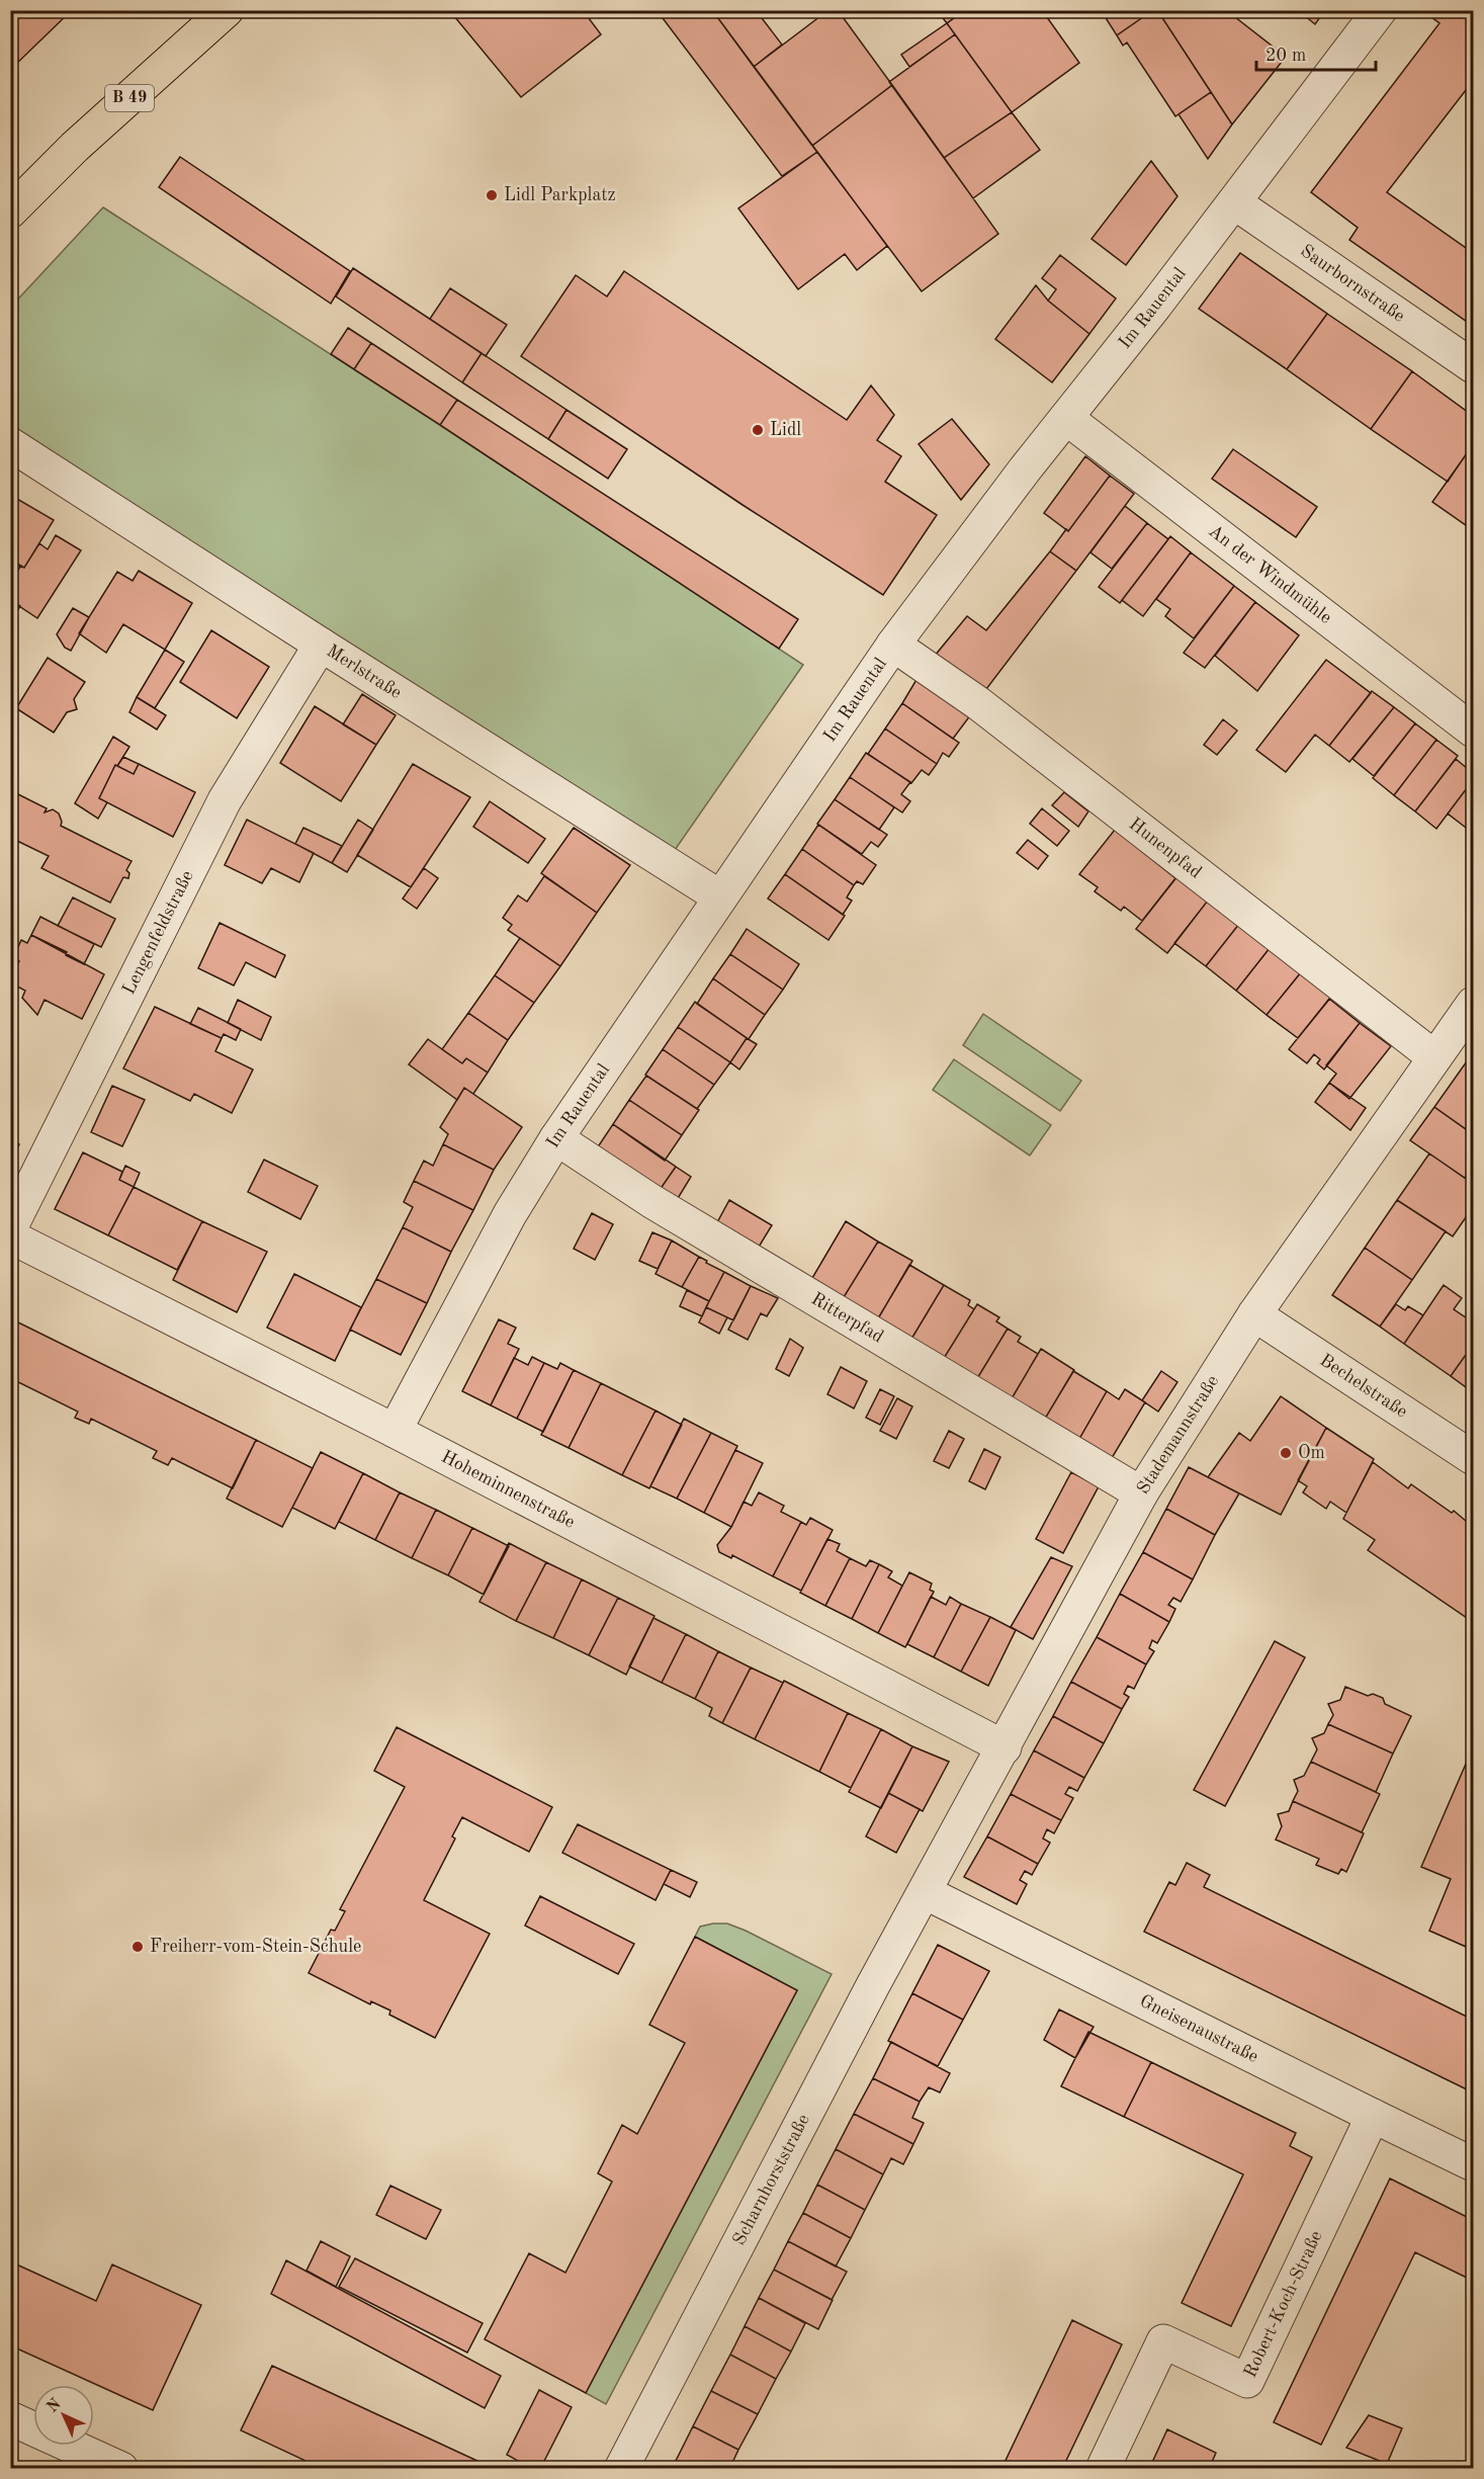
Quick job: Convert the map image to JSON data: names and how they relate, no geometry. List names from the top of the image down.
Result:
{
  "streets": {
    "main road": ["B 49"],
    "street": [
      "Saurbornstraße",
      "Im Rauental",
      "An der Windmühle",
      "Merlstraße",
      "Hunenpfad",
      "Lengenfeldstraße",
      "Ritterpfad",
      "Bechelstraße",
      "Stademannstraße",
      "Hoheminnenstraße",
      "Gneisenaustraße",
      "Scharnhorststraße",
      "Robert-Koch-Straße"
    ]
  },
  "crossings": [
    ["Saurbornstraße", "Im Rauental"],
    ["Im Rauental", "An der Windmühle"],
    ["Im Rauental", "Merlstraße"],
    ["Im Rauental", "Hunenpfad"],
    ["Im Rauental", "Ritterpfad"],
    ["Im Rauental", "Hoheminnenstraße"],
    ["Merlstraße", "Lengenfeldstraße"],
    ["Hunenpfad", "Stademannstraße"],
    ["Ritterpfad", "Stademannstraße"],
    ["Bechelstraße", "Stademannstraße"],
    ["Stademannstraße", "Hoheminnenstraße"],
    ["Stademannstraße", "Gneisenaustraße"],
    ["Stademannstraße", "Scharnhorststraße"],
    ["Gneisenaustraße", "Scharnhorststraße"],
    ["Gneisenaustraße", "Robert-Koch-Straße"]
  ],
  "places": [
    "Lidl Parkplatz",
    "Lidl",
    "Om",
    "Freiherr-vom-Stein-Schule"
  ],
  "scale_bar": "20 m",
  "north": "top left"
}
